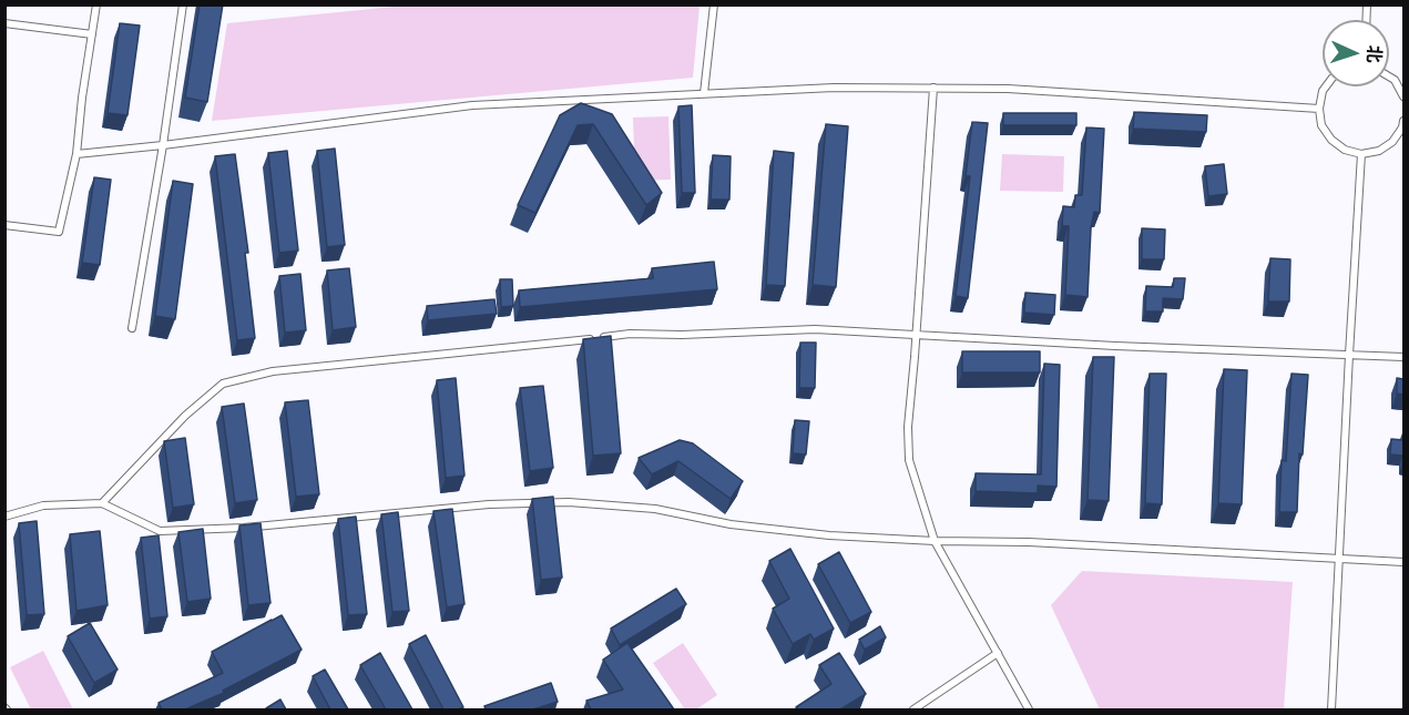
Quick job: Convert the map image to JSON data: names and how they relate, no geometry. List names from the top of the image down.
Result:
{
  "north": "right"
}
